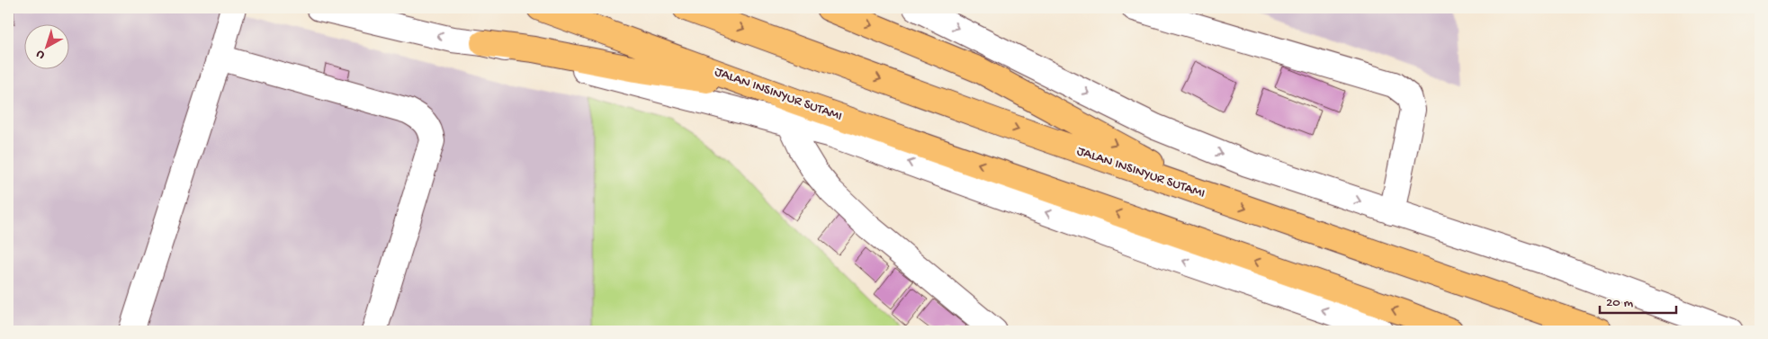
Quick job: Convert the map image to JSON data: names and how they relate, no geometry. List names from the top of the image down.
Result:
{
  "streets": {
    "highway": ["JALAN INSINYUR SUTAMI"]
  },
  "scale_bar": "20 m",
  "north": "bottom left"
}
